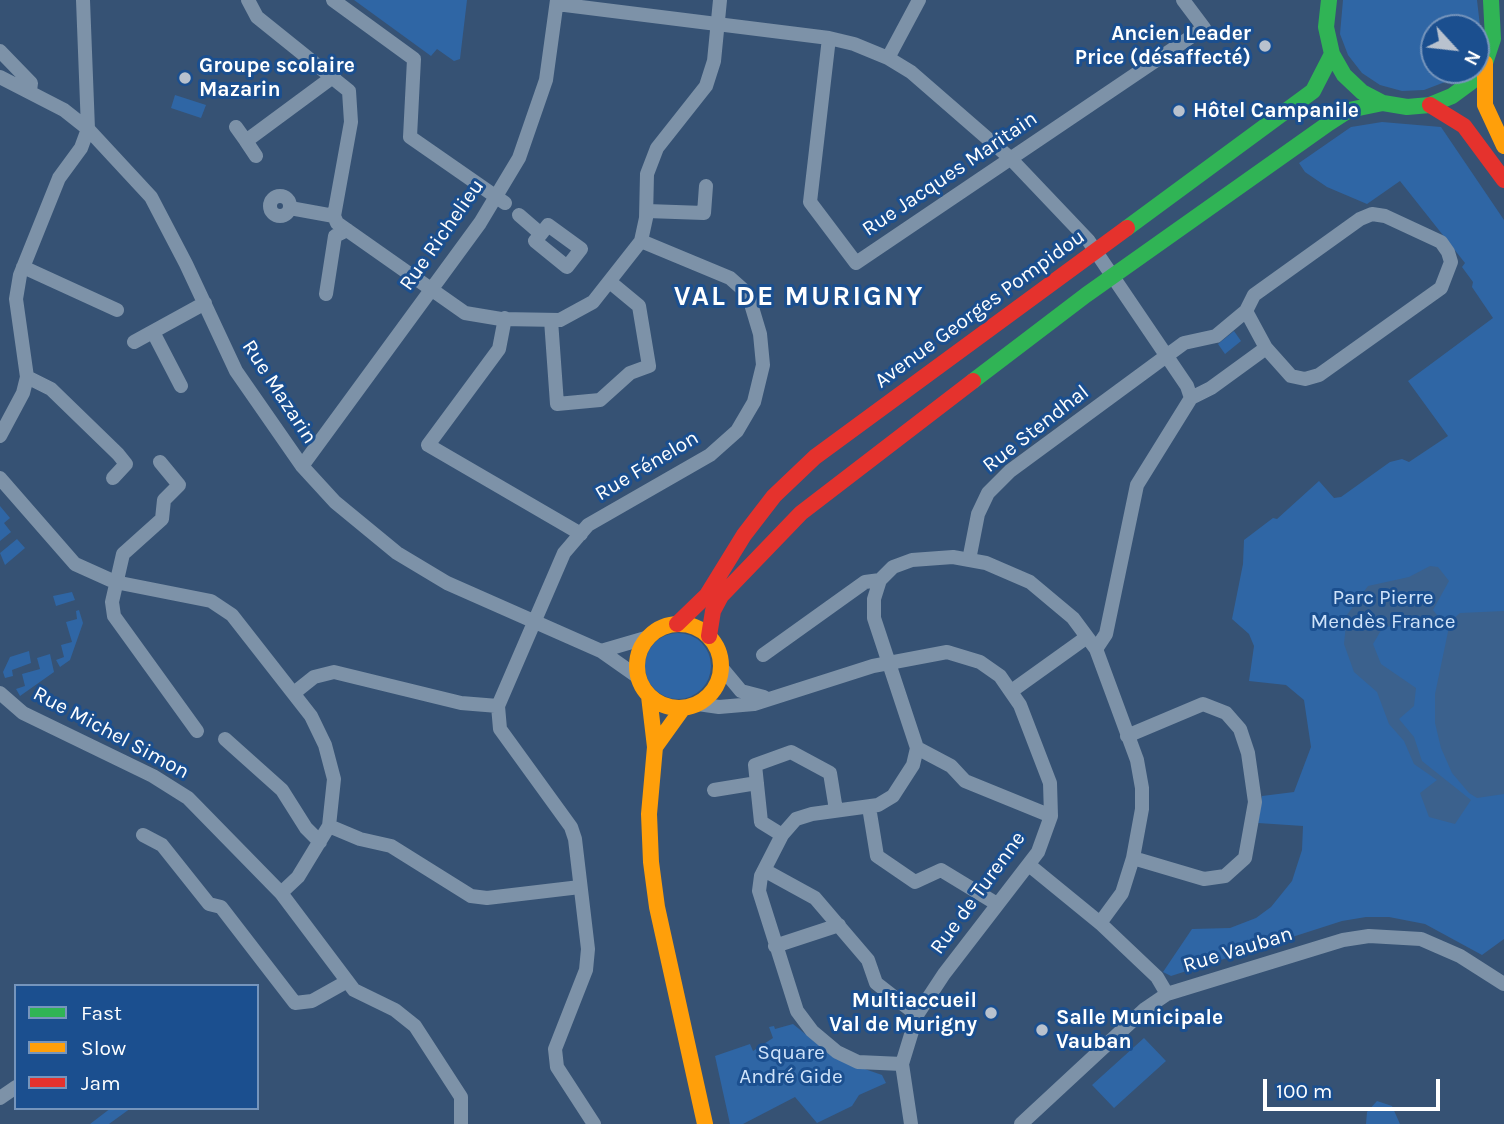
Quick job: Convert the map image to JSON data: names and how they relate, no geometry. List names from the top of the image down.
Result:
{
  "streets": {
    "main road": ["Avenue Georges Pompidou"],
    "street": [
      "Rue Jacques Maritain",
      "Rue Richelieu",
      "Rue Mazarin",
      "Rue Stendhal",
      "Rue Fénelon",
      "Rue Michel Simon",
      "Rue de Turenne",
      "Rue Vauban"
    ]
  },
  "crossings": [
    ["Rue Richelieu", "Rue Mazarin"],
    ["Avenue Georges Pompidou", "Rue Mazarin"],
    ["Avenue Georges Pompidou", "Rue de Turenne"],
    ["Rue Mazarin", "Rue Fénelon"],
    ["Rue Mazarin", "Rue de Turenne"]
  ],
  "districts": ["VAL DE MURIGNY"],
  "parks": ["Parc Pierre Mendès France", "Square André Gide"],
  "places": [
    "Ancien Leader Price (désaffecté)",
    "Groupe scolaire Mazarin",
    "Hôtel Campanile",
    "Multiaccueil Val de Murigny",
    "Salle Municipale Vauban"
  ],
  "legend": ["Fast", "Slow", "Jam"],
  "scale_bar": "100 m",
  "north": "bottom right"
}
